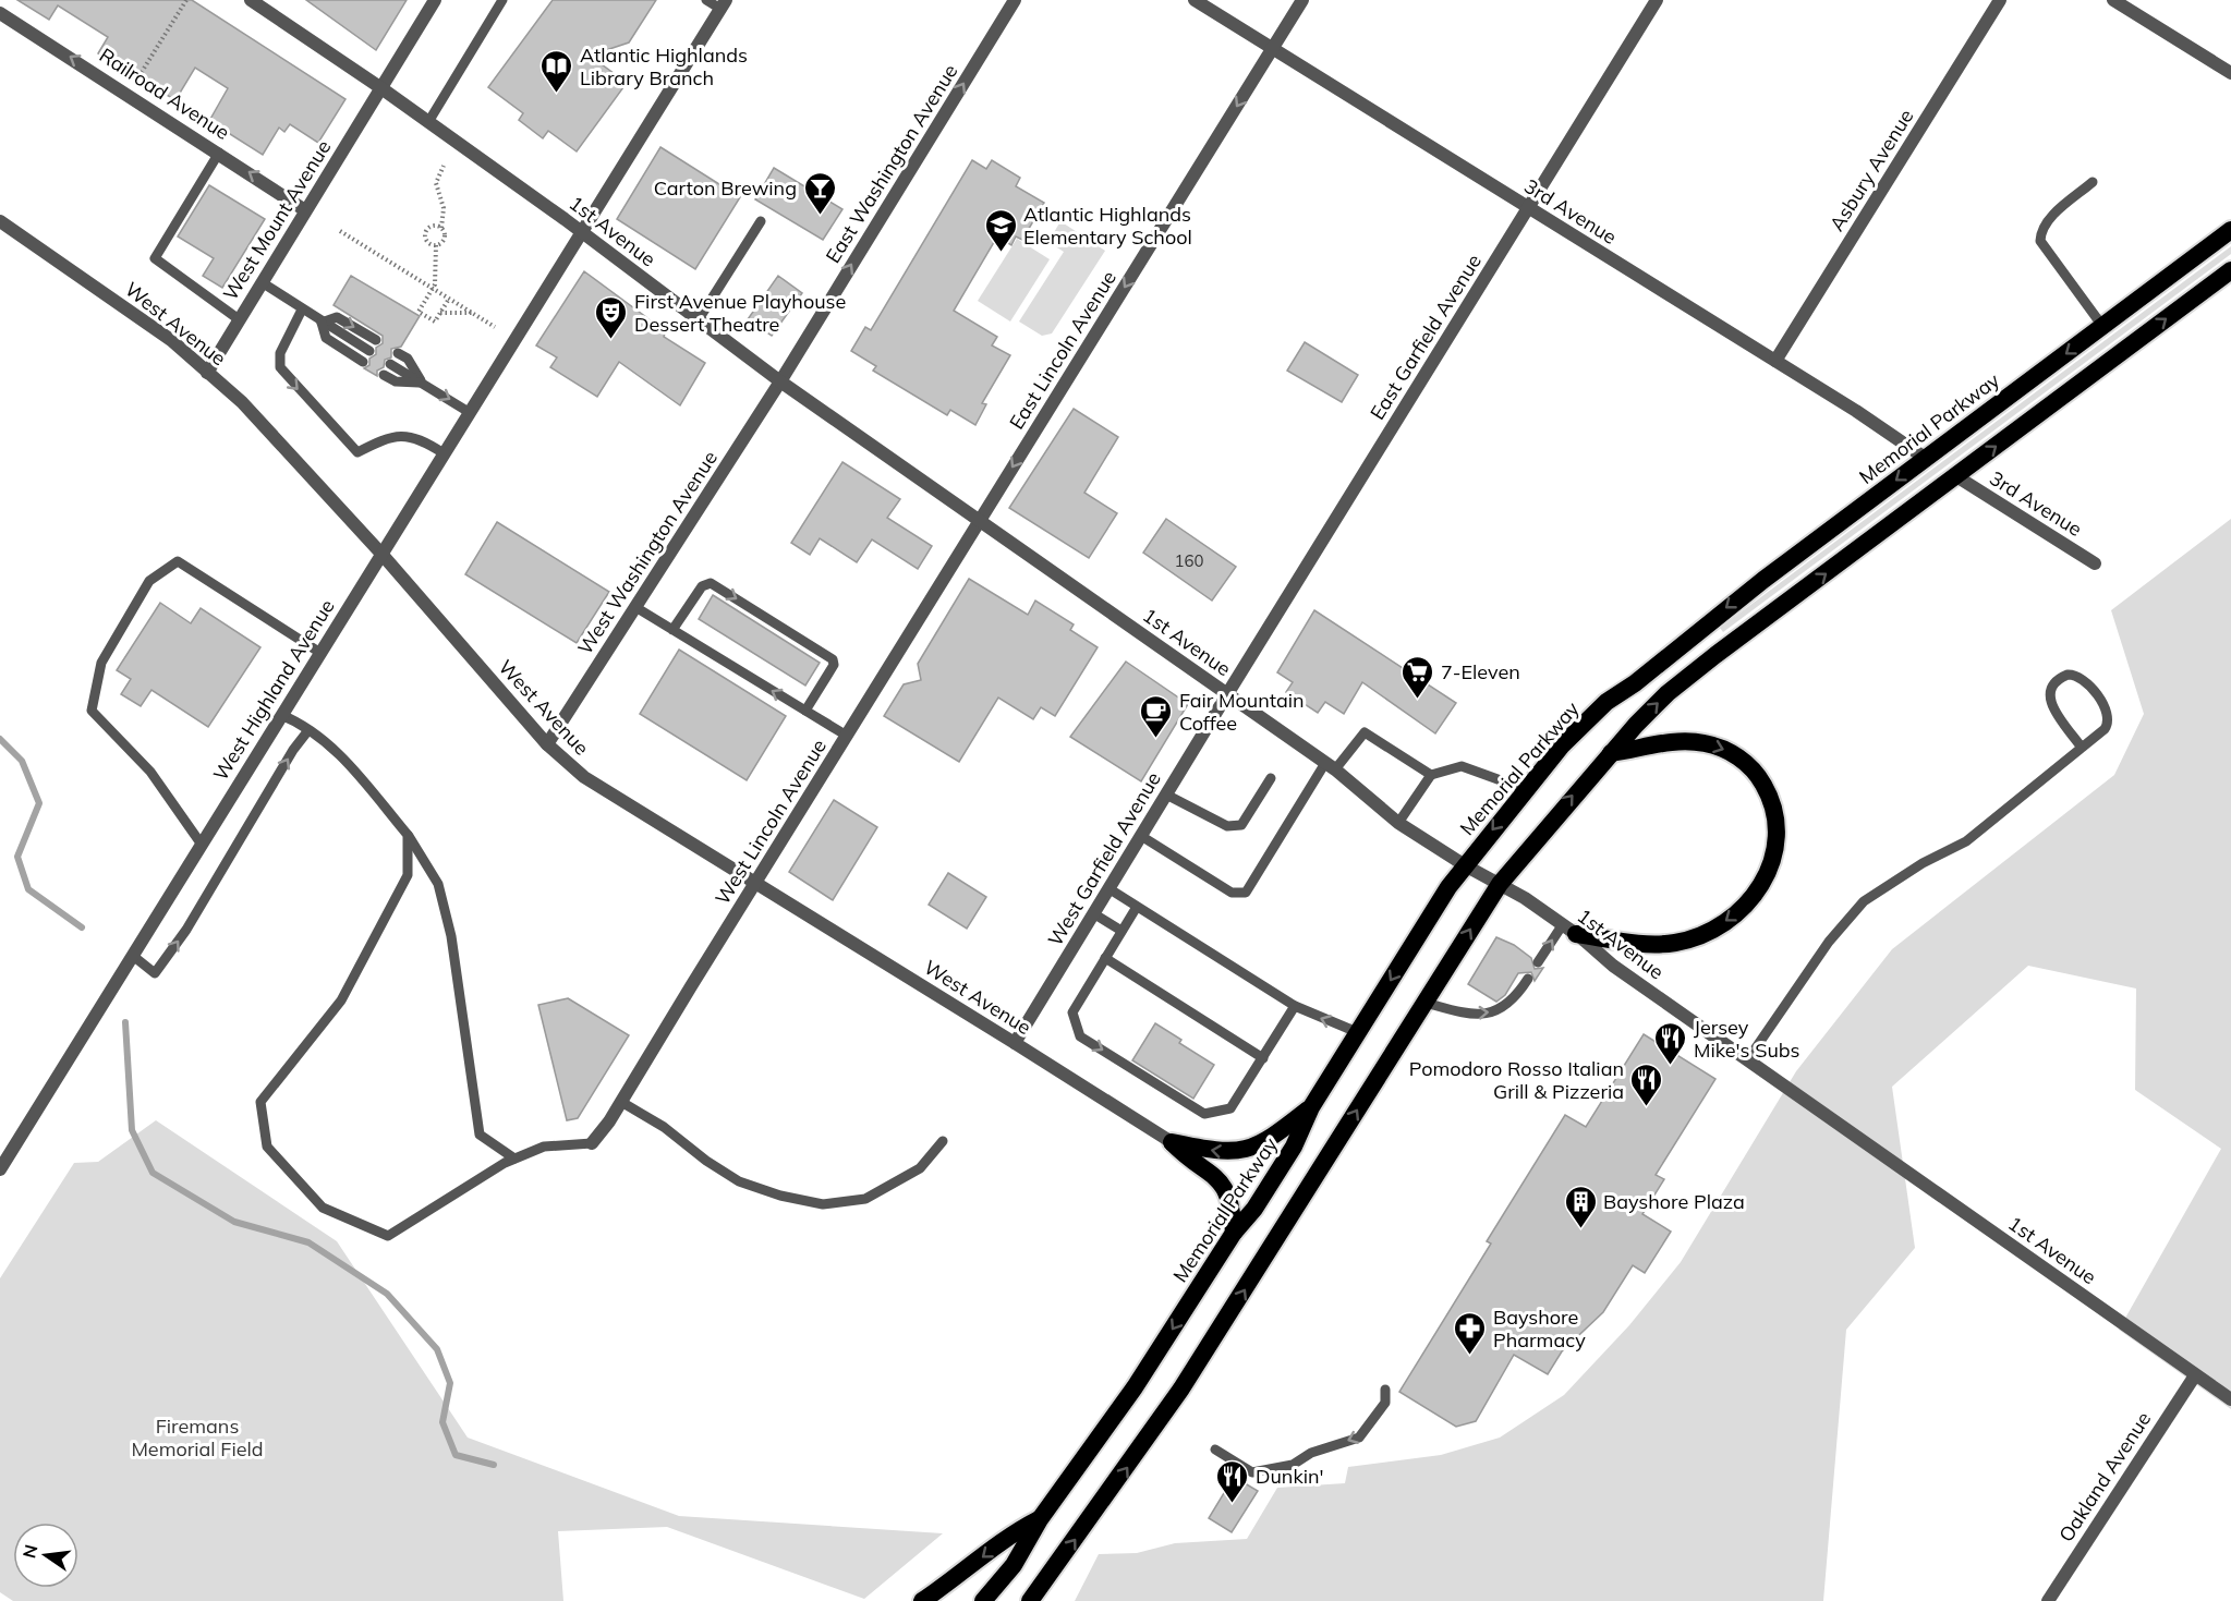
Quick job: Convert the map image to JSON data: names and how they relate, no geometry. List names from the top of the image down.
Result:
{
  "streets": {
    "highway": ["Memorial Parkway"],
    "street": [
      "Railroad Avenue",
      "East Washington Avenue",
      "Asbury Avenue",
      "3rd Avenue",
      "West Mount Avenue",
      "1st Avenue",
      "West Avenue",
      "East Garfield Avenue",
      "East Lincoln Avenue",
      "West Washington Avenue",
      "West Highland Avenue",
      "West Lincoln Avenue",
      "West Garfield Avenue",
      "Oakland Avenue"
    ]
  },
  "crossings": [
    ["Railroad Avenue", "West Mount Avenue"],
    ["East Washington Avenue", "1st Avenue"],
    ["East Washington Avenue", "West Washington Avenue"],
    ["Asbury Avenue", "3rd Avenue"],
    ["3rd Avenue", "East Garfield Avenue"],
    ["3rd Avenue", "East Lincoln Avenue"],
    ["3rd Avenue", "Memorial Parkway"],
    ["West Mount Avenue", "1st Avenue"],
    ["West Mount Avenue", "West Avenue"],
    ["1st Avenue", "East Garfield Avenue"],
    ["1st Avenue", "East Lincoln Avenue"],
    ["1st Avenue", "Memorial Parkway"],
    ["1st Avenue", "West Washington Avenue"],
    ["1st Avenue", "West Highland Avenue"],
    ["1st Avenue", "West Lincoln Avenue"],
    ["1st Avenue", "West Garfield Avenue"],
    ["1st Avenue", "Oakland Avenue"],
    ["West Avenue", "West Washington Avenue"],
    ["West Avenue", "West Highland Avenue"],
    ["West Avenue", "West Lincoln Avenue"],
    ["West Avenue", "West Garfield Avenue"],
    ["East Garfield Avenue", "West Garfield Avenue"],
    ["East Lincoln Avenue", "West Lincoln Avenue"]
  ],
  "one_way": ["Railroad Avenue", "East Washington Avenue", "East Lincoln Avenue"],
  "parks": ["Firemans Memorial Field"],
  "places": {
    "library": ["Atlantic Highlands Library Branch"],
    "bar": ["Carton Brewing"],
    "school or university": ["Atlantic Highlands Elementary School"],
    "theatre": ["First Avenue Playhouse Dessert Theatre"],
    "supermarket": ["7-Eleven"],
    "cafe": ["Fair Mountain Coffee"],
    "restaurant": ["Jersey Mike's Subs", "Pomodoro Rosso Italian Grill & Pizzeria", "Dunkin'"],
    "building": ["Bayshore Plaza"],
    "pharmacy": ["Bayshore Pharmacy"]
  },
  "house_numbers": ["160"],
  "north": "left"
}
